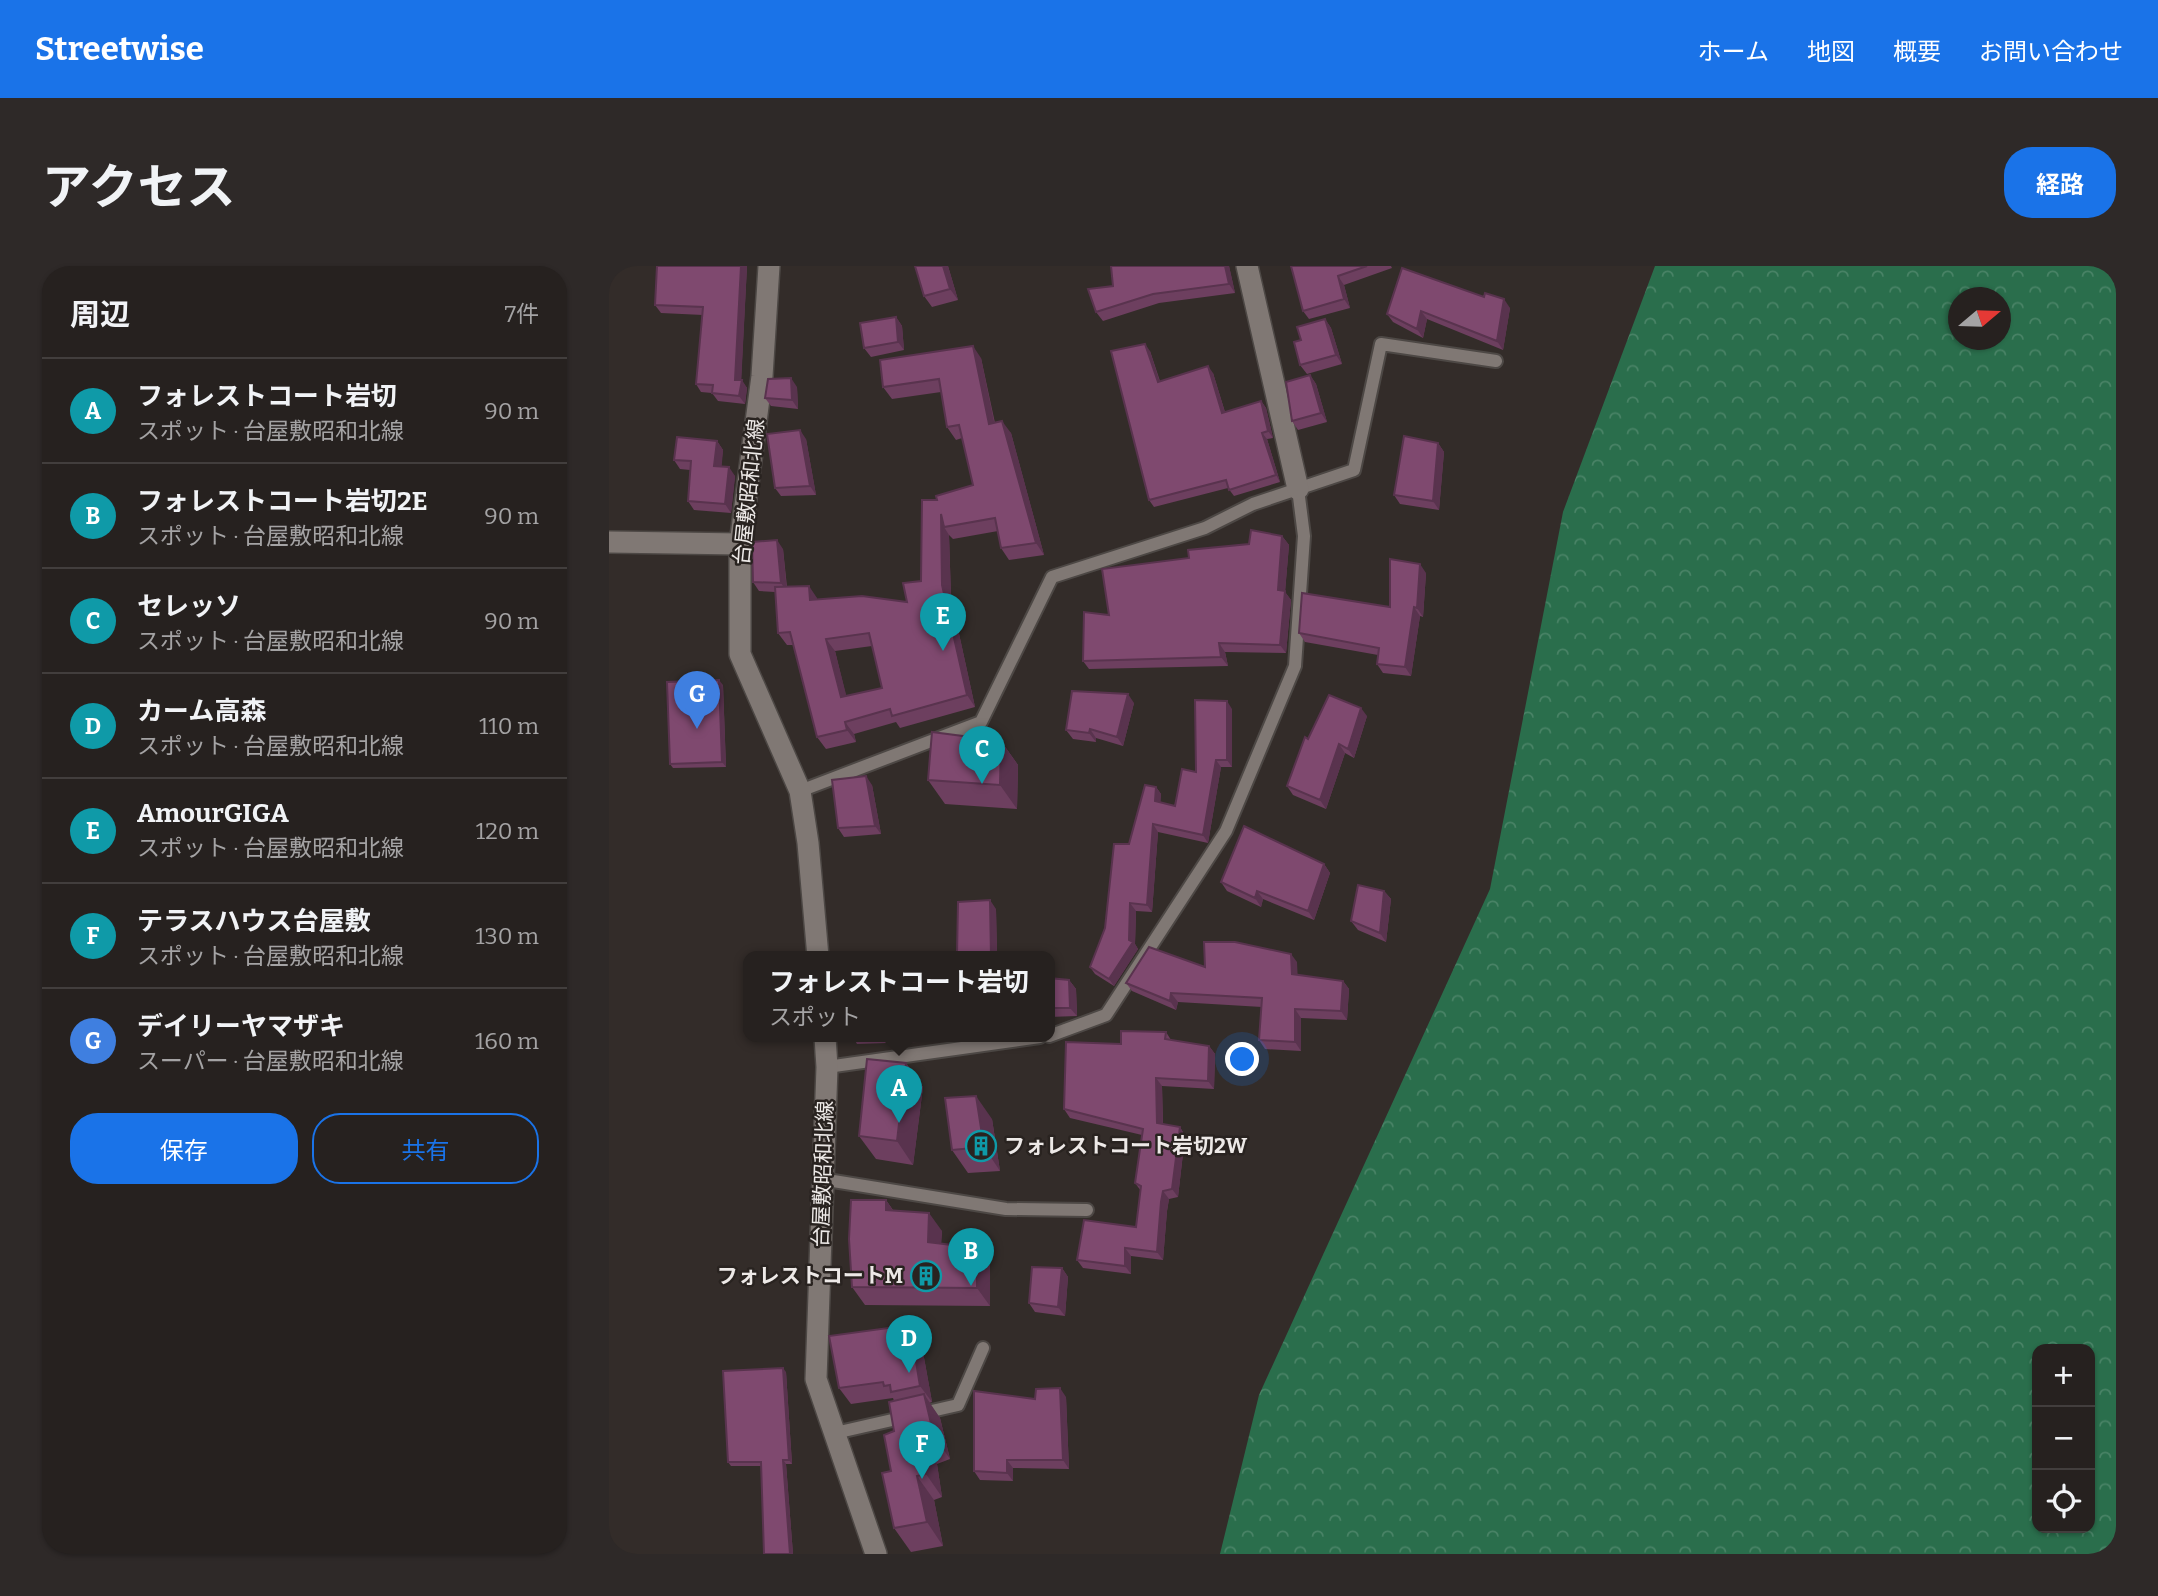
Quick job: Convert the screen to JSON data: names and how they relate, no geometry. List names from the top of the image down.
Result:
{
  "streets": {
    "street": ["台屋敷昭和北線"]
  },
  "places": {
    "building": ["フォレストコート岩切2W", "フォレストコートM"]
  },
  "north": "right",
  "page": {
    "header": "Streetwise",
    "nav": [
      "ホーム",
      "地図",
      "概要",
      "お問い合わせ"
    ],
    "title": "アクセス",
    "buttons": [
      "経路",
      ["保存", "共有"]
    ],
    "heading": ["周辺", "7件"],
    "list": [
      {
        "mark": "A",
        "name": "フォレストコート岩切",
        "note": "スポット · 台屋敷昭和北線",
        "value": "90 m"
      },
      {
        "mark": "B",
        "name": "フォレストコート岩切2E",
        "note": "スポット · 台屋敷昭和北線",
        "value": "90 m"
      },
      {
        "mark": "C",
        "name": "セレッソ",
        "note": "スポット · 台屋敷昭和北線",
        "value": "90 m"
      },
      {
        "mark": "D",
        "name": "カーム高森",
        "note": "スポット · 台屋敷昭和北線",
        "value": "110 m"
      },
      {
        "mark": "E",
        "name": "AmourGIGA",
        "note": "スポット · 台屋敷昭和北線",
        "value": "120 m"
      },
      {
        "mark": "F",
        "name": "テラスハウス台屋敷",
        "note": "スポット · 台屋敷昭和北線",
        "value": "130 m"
      },
      {
        "mark": "G",
        "name": "デイリーヤマザキ",
        "note": "スーパー · 台屋敷昭和北線",
        "value": "160 m"
      }
    ],
    "pins": [
      "E",
      "G",
      "C",
      "A",
      "B",
      "D",
      "F"
    ],
    "popup": ["フォレストコート岩切", "スポット"],
    "map_buttons": ["+", "−"]
  }
}
